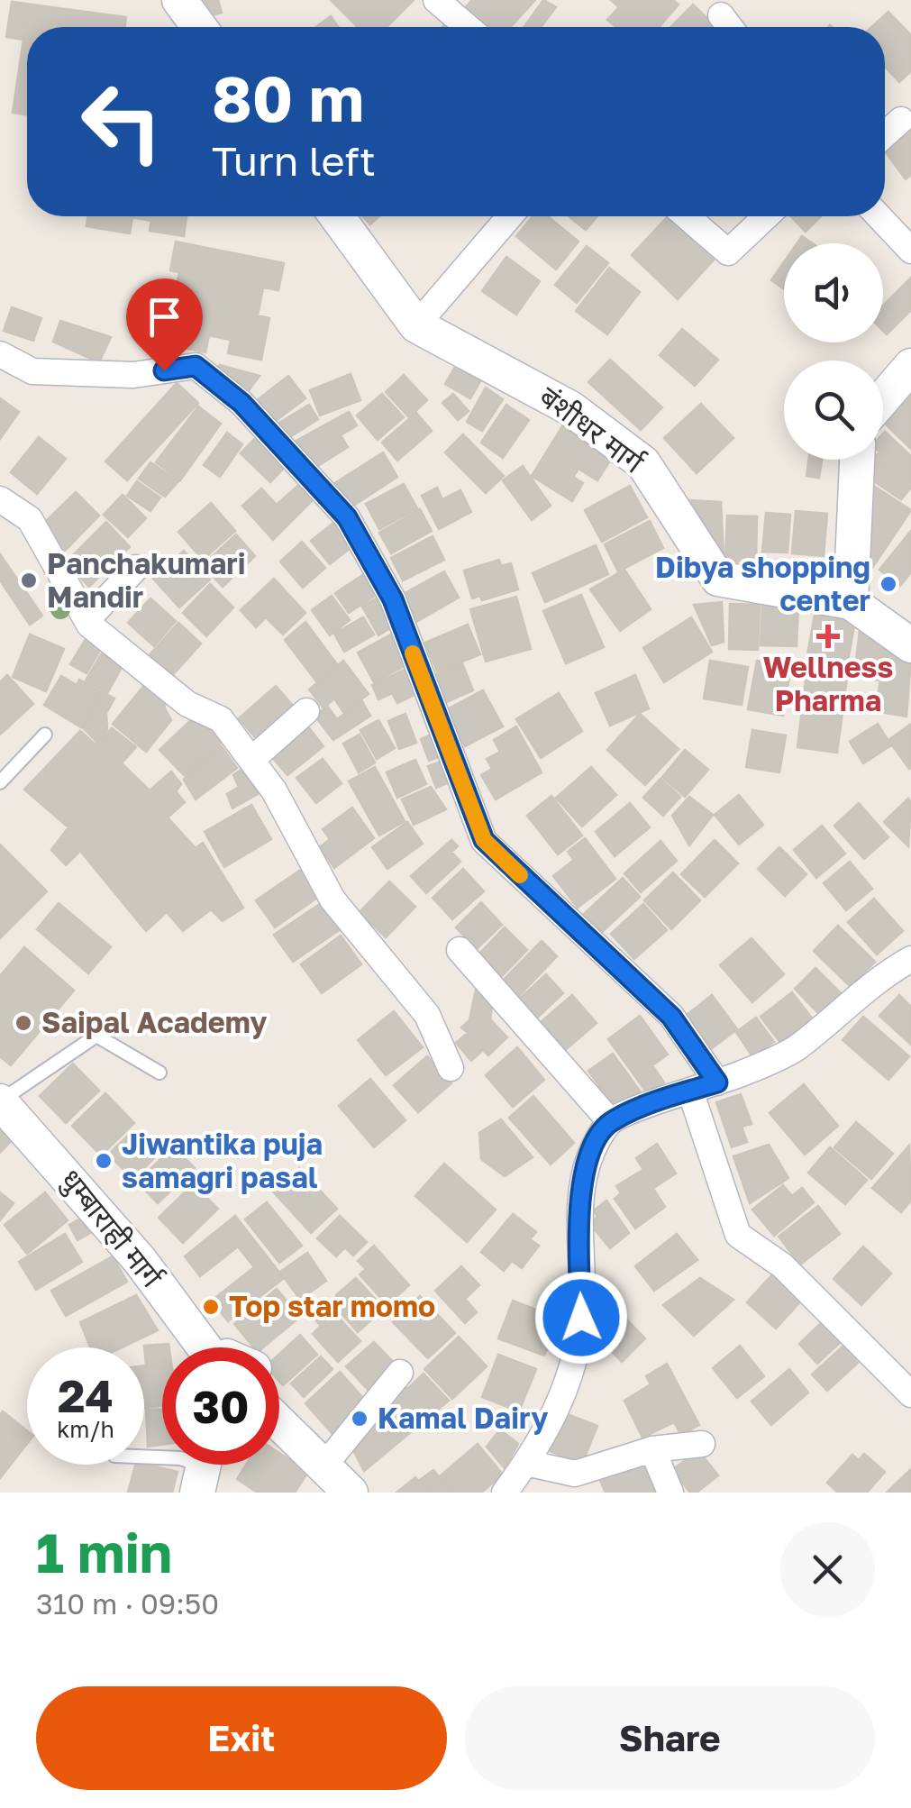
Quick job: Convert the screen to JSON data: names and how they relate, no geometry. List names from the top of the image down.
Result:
{
  "streets": {
    "main road": ["बंशीधर मार्ग", "धुम्बाराही मार्ग"]
  },
  "places": {
    "other": [
      "Panchakumari Mandir",
      "Dibya shopping center",
      "Saipal Academy",
      "Jiwantika puja samagri pasal",
      "Top star momo",
      "Kamal Dairy"
    ],
    "health": ["Wellness Pharma"]
  },
  "page": {
    "turn": ["80 m", "Turn left"],
    "speed": "24 km/h",
    "limit": "30",
    "heading": ["1 min", "310 m · 09:50"],
    "buttons": ["Exit", "Share"]
  }
}
